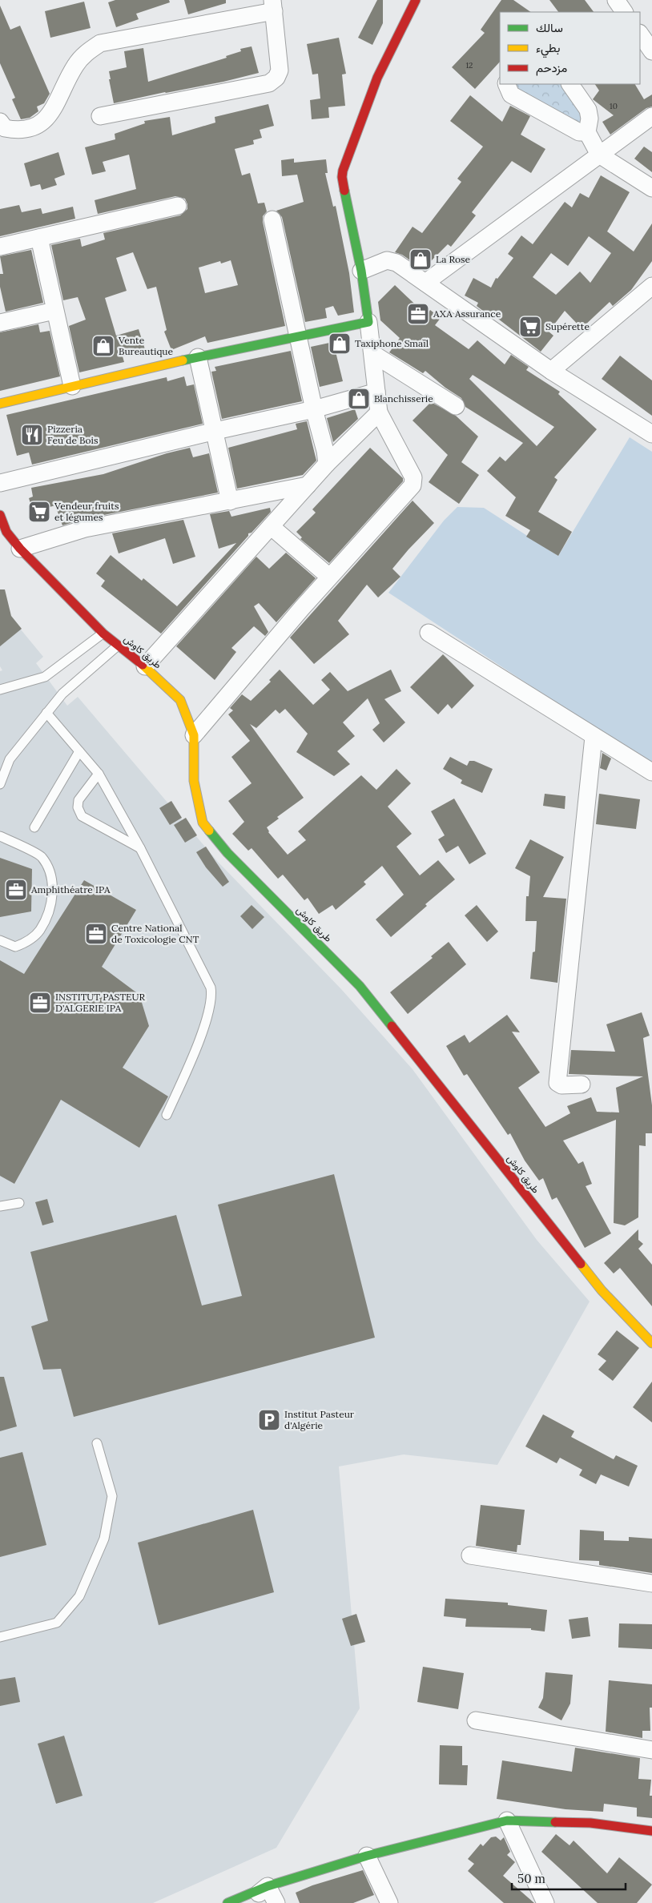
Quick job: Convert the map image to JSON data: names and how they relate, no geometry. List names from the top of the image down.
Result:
{
  "streets": {
    "street": ["طريق كاوش"]
  },
  "places": {
    "shop": [
      "La Rose",
      "Taxiphone Smaïl",
      "Vente Bureautique",
      "Blanchisserie"
    ],
    "office": [
      "AXA Assurance",
      "Amphithéatre IPA",
      "Centre National de Toxicologie CNT",
      "INSTITUT PASTEUR D'ALGERIE IPA"
    ],
    "supermarket": ["Supérette", "Vendeur fruits et légumes"],
    "restaurant": ["Pizzeria Feu de Bois"],
    "parking": ["Institut Pasteur d'Algérie"]
  },
  "house_numbers": ["12", "10"],
  "legend": ["سالك", "بطيء", "مزدحم"],
  "scale_bar": "50 m"
}
